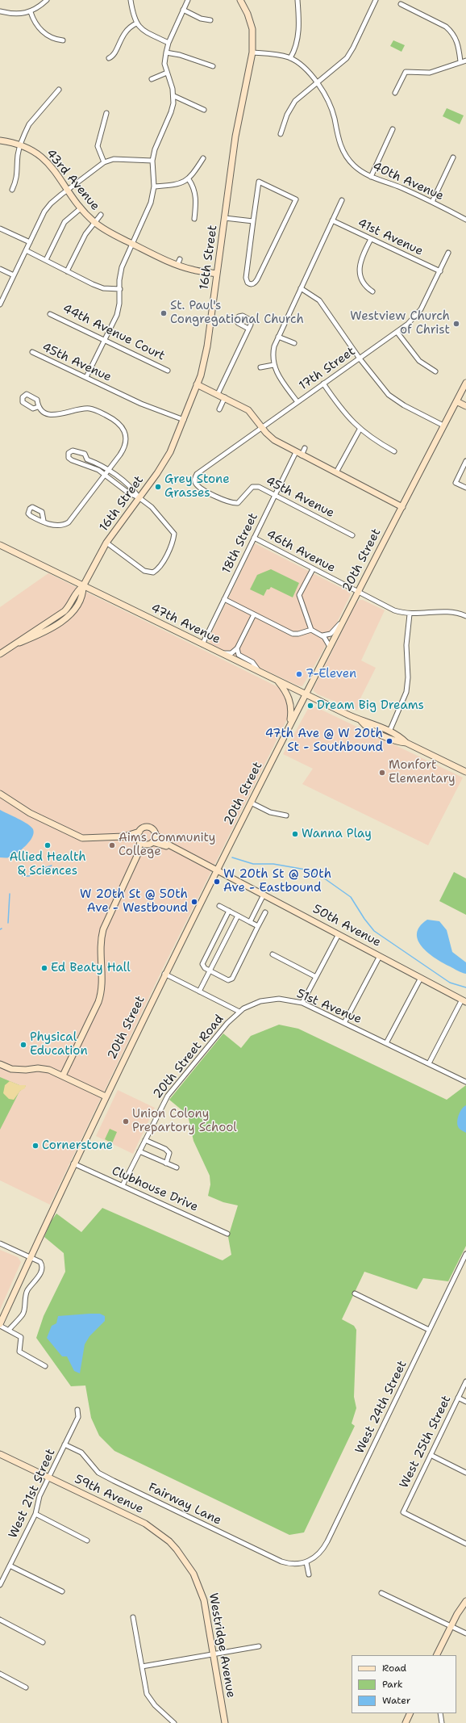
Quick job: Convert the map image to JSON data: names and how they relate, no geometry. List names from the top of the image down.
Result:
{
  "streets": {
    "main road": [
      "43rd Avenue",
      "16th Street",
      "20th Street",
      "47th Avenue",
      "50th Avenue",
      "59th Avenue",
      "Westridge Avenue"
    ],
    "street": [
      "40th Avenue",
      "41st Avenue",
      "44th Avenue Court",
      "45th Avenue",
      "17th Street",
      "18th Street",
      "46th Avenue",
      "51st Avenue",
      "20th Street Road",
      "Clubhouse Drive",
      "West 24th Street",
      "West 25th Street",
      "West 21st Street",
      "Fairway Lane"
    ]
  },
  "crossings": [
    ["43rd Avenue", "16th Street"],
    ["40th Avenue", "16th Street"],
    ["41st Avenue", "17th Street"],
    ["16th Street", "45th Avenue"],
    ["16th Street", "47th Avenue"],
    ["45th Avenue", "17th Street"],
    ["45th Avenue", "18th Street"],
    ["18th Street", "46th Avenue"],
    ["18th Street", "47th Avenue"],
    ["46th Avenue", "20th Street"],
    ["20th Street", "47th Avenue"],
    ["20th Street", "50th Avenue"],
    ["20th Street", "Clubhouse Drive"],
    ["51st Avenue", "20th Street Road"],
    ["20th Street Road", "Clubhouse Drive"],
    ["West 24th Street", "Fairway Lane"],
    ["West 21st Street", "59th Avenue"],
    ["West 21st Street", "Fairway Lane"],
    ["59th Avenue", "Westridge Avenue"]
  ],
  "places": [
    "St. Paul's Congregational Church",
    "Westview Church of Christ",
    "Grey Stone Grasses",
    "7-Eleven",
    "Dream Big Dreams",
    "47th Ave @ W 20th St - Southbound",
    "Monfort Elementary",
    "Wanna Play",
    "Allied Health & Sciences",
    "Aims Community College",
    "W 20th St @ 50th Ave - Eastbound",
    "W 20th St @ 50th Ave - Westbound",
    "Ed Beaty Hall",
    "Physical Education",
    "Union Colony Prepartory School",
    "Cornerstone"
  ],
  "legend": ["Road", "Park", "Water"]
}
